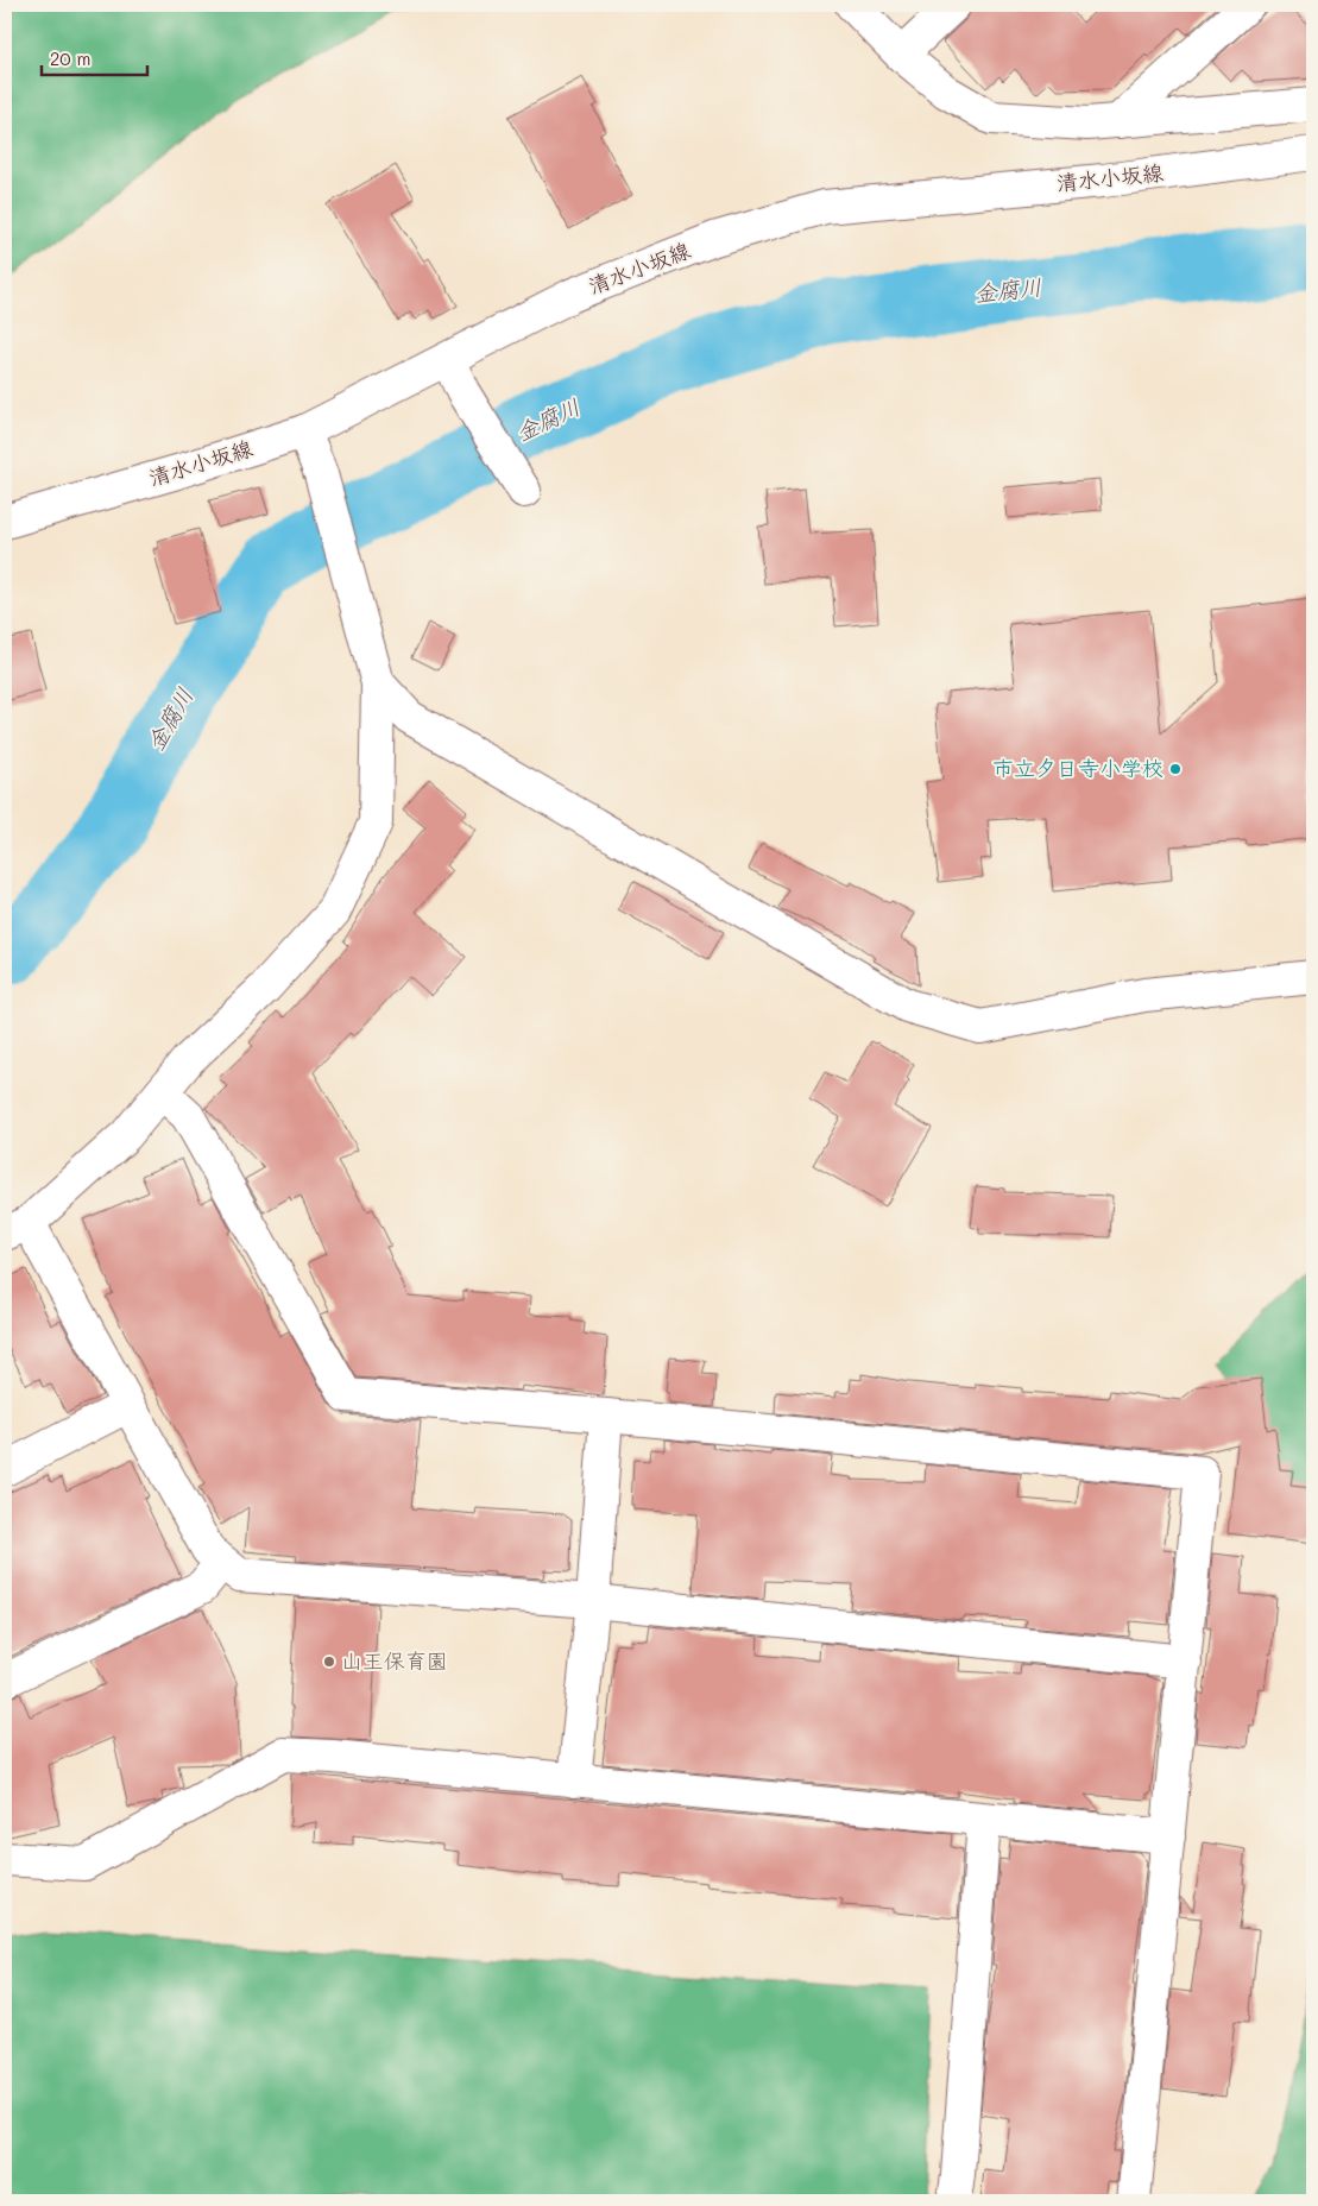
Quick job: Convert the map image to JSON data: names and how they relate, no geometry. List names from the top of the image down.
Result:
{
  "streets": {
    "street": ["清水小坂線"]
  },
  "water": ["金腐川"],
  "places": ["市立夕日寺小学校", "山王保育園"],
  "scale_bar": "20 m"
}
